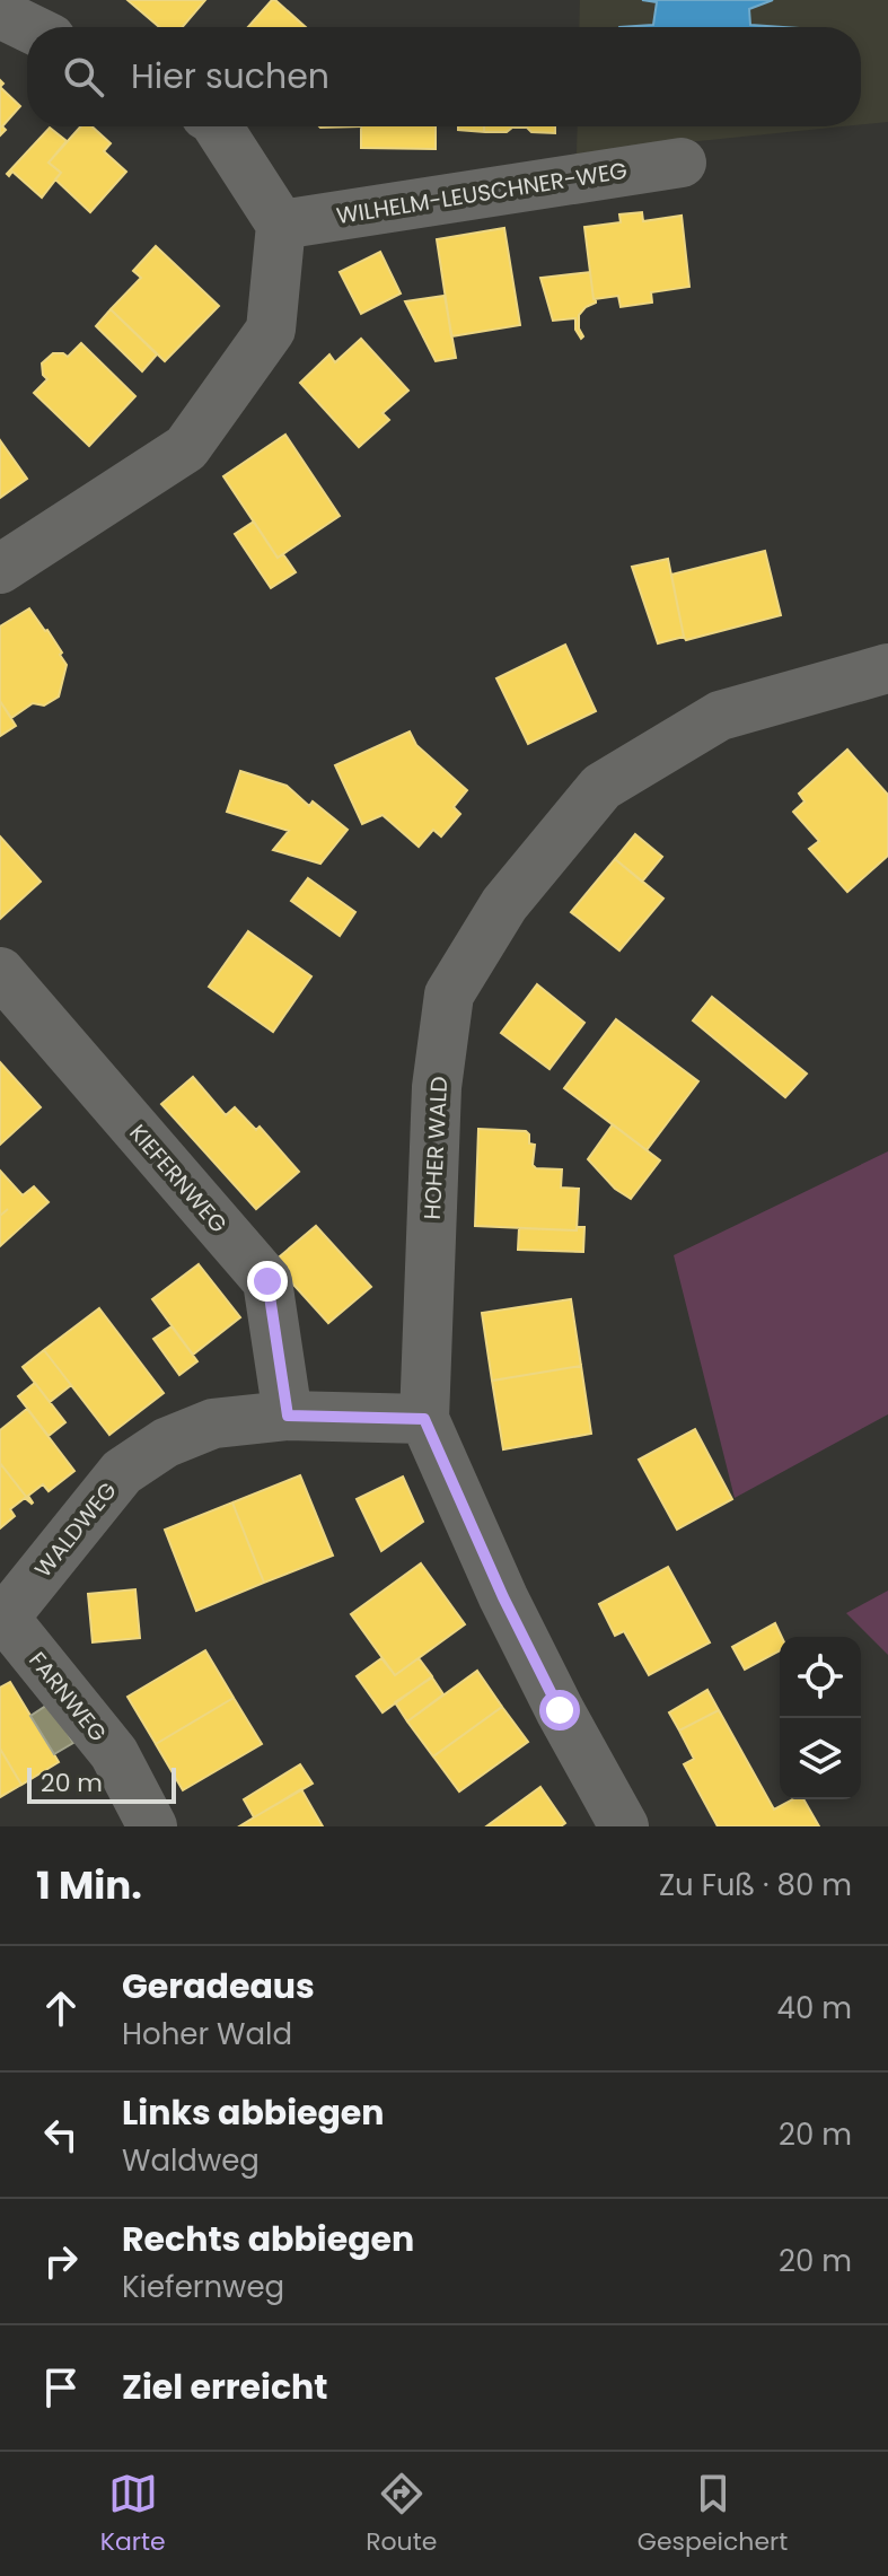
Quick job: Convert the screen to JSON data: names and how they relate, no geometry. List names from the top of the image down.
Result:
{
  "streets": {
    "street": [
      "WILHELM-LEUSCHNER-WEG",
      "HOHER WALD",
      "KIEFERNWEG",
      "WALDWEG",
      "FARNWEG"
    ]
  },
  "crossings": [
    ["HOHER WALD", "WALDWEG"],
    ["KIEFERNWEG", "WALDWEG"],
    ["WALDWEG", "FARNWEG"]
  ],
  "scale_bar": "20 m",
  "page": {
    "search": "Hier suchen",
    "scale": "20 m",
    "heading": ["1 Min.", "Zu Fuß · 80 m"],
    "list": [
      ["Geradeaus", "Hoher Wald", "40 m"],
      ["Links abbiegen", "Waldweg", "20 m"],
      ["Rechts abbiegen", "Kiefernweg", "20 m"],
      "Ziel erreicht"
    ],
    "nav": ["Karte", "Route", "Gespeichert"]
  }
}
